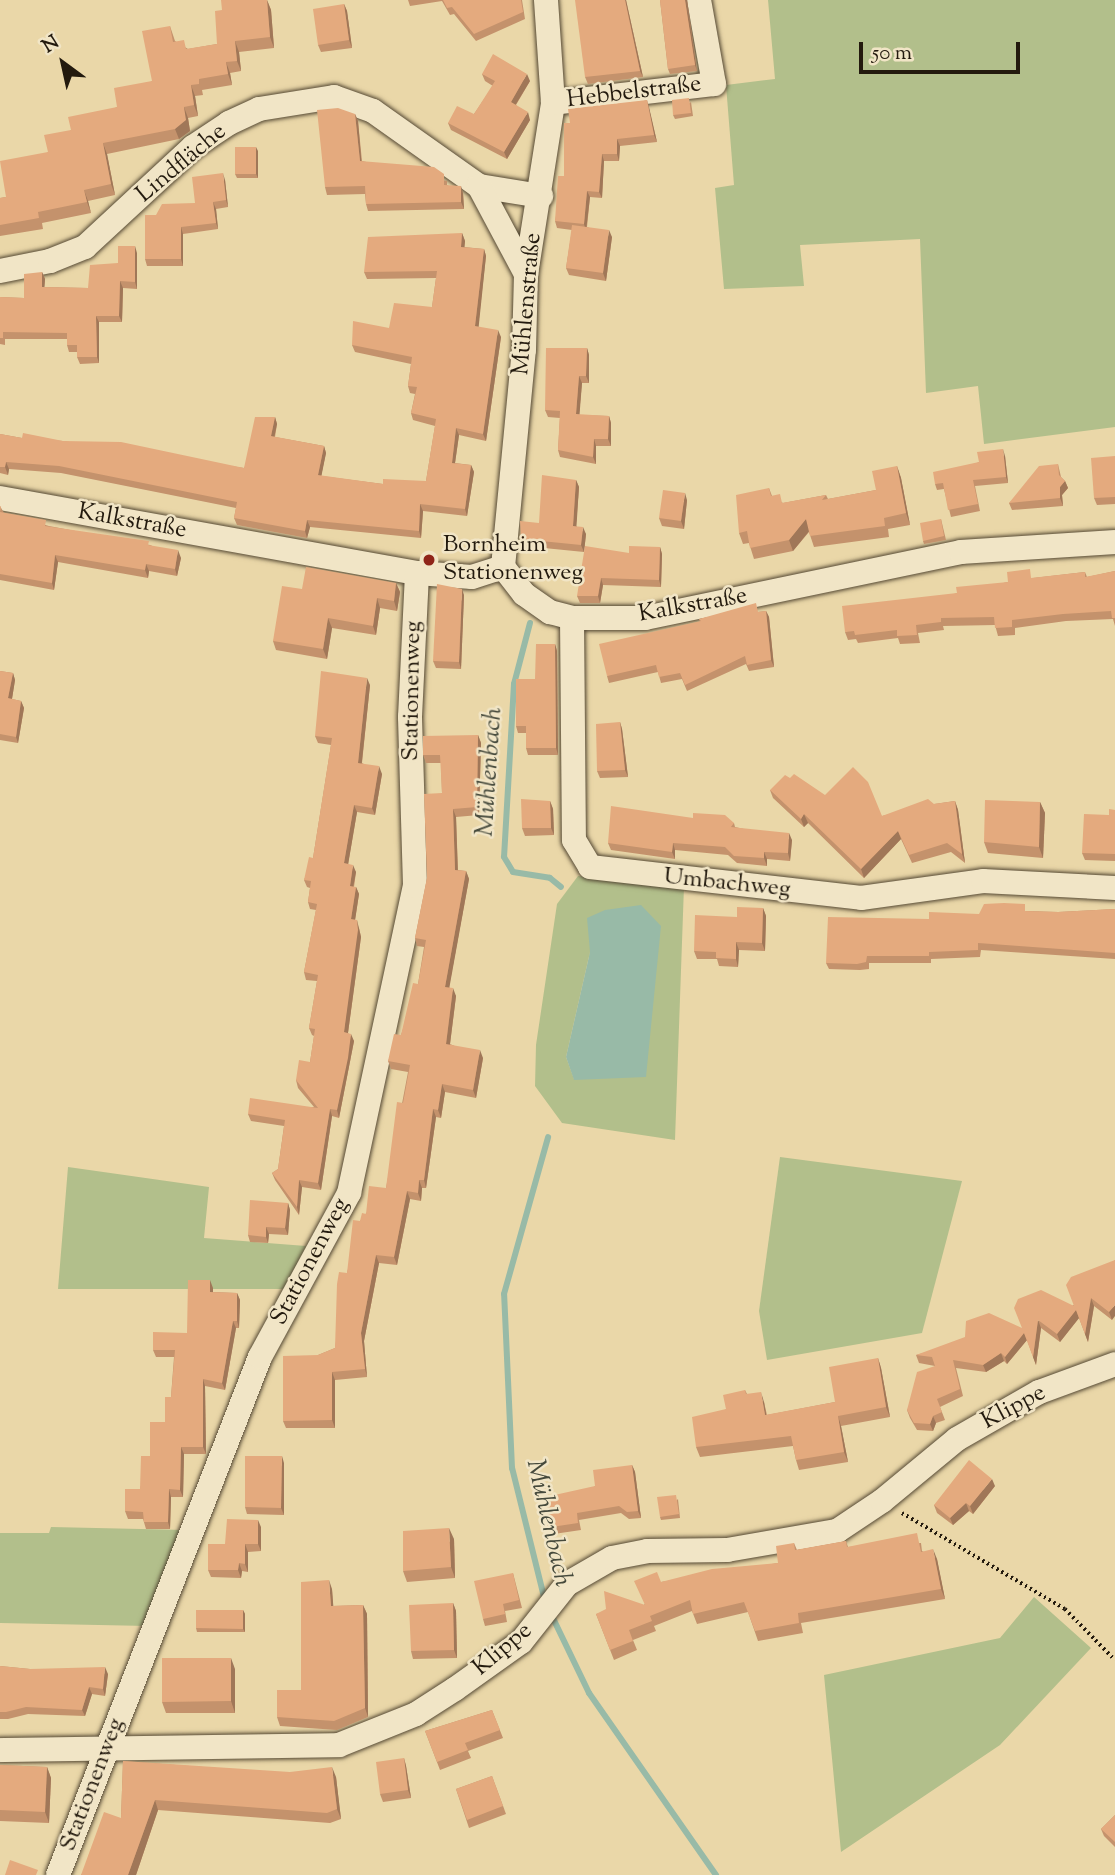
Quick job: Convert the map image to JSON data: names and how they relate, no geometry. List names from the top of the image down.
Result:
{
  "streets": {
    "street": [
      "Hebbelstraße",
      "Lindfläche",
      "Mühlenstraße",
      "Kalkstraße",
      "Stationenweg",
      "Umbachweg",
      "Klippe"
    ]
  },
  "crossings": [
    ["Hebbelstraße", "Mühlenstraße"],
    ["Lindfläche", "Mühlenstraße"],
    ["Mühlenstraße", "Kalkstraße"],
    ["Kalkstraße", "Stationenweg"],
    ["Kalkstraße", "Umbachweg"],
    ["Stationenweg", "Klippe"]
  ],
  "water": ["Mühlenbach"],
  "places": ["Bornheim Stationenweg"],
  "scale_bar": "50 m",
  "north": "top left"
}
